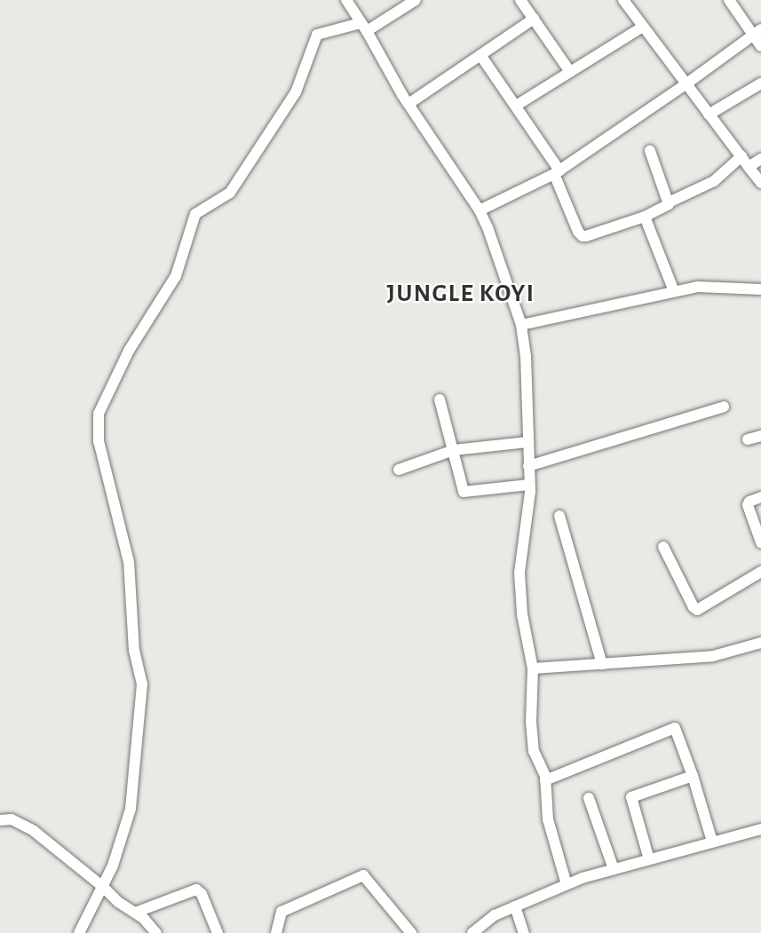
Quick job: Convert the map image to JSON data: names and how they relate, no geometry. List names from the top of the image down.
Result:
{
  "districts": ["JUNGLE KOYI"]
}
